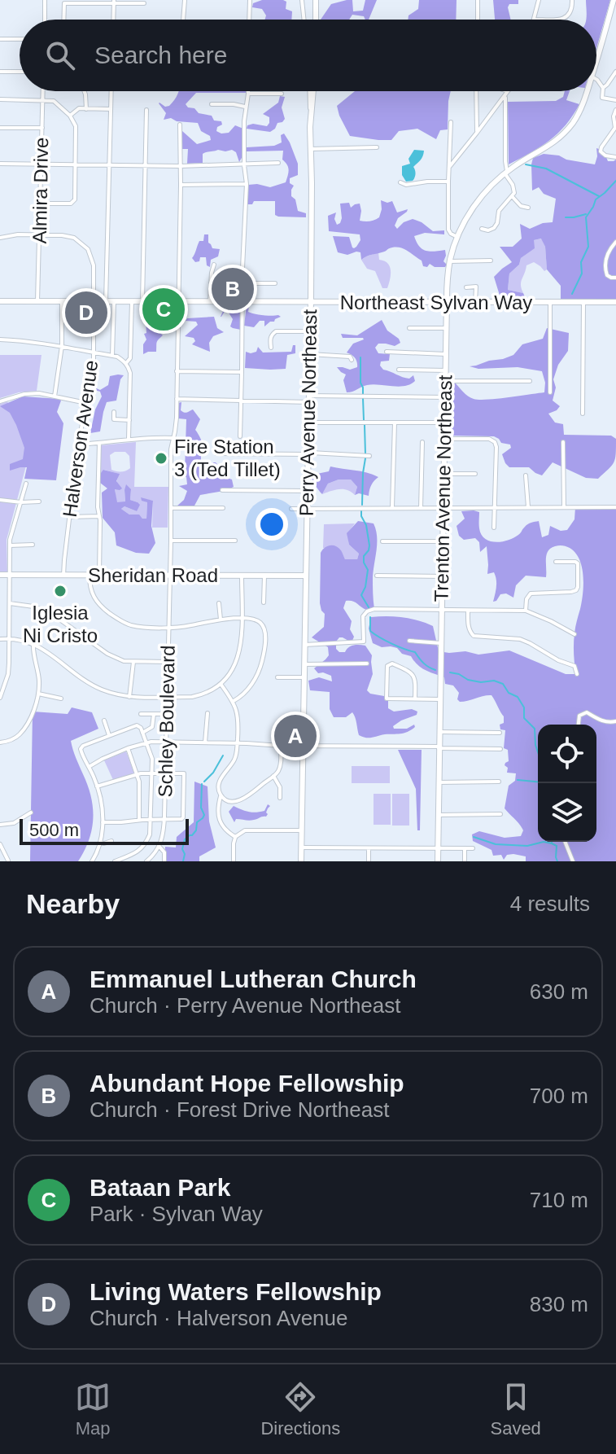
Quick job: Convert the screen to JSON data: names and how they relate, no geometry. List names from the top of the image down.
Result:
{
  "streets": {
    "main road": [
      "Northeast Sylvan Way",
      "Perry Avenue Northeast",
      "Trenton Avenue Northeast",
      "Sheridan Road"
    ],
    "street": ["Almira Drive", "Halverson Avenue", "Schley Boulevard"]
  },
  "crossings": [
    ["Almira Drive", "Northeast Sylvan Way"],
    ["Almira Drive", "Halverson Avenue"],
    ["Northeast Sylvan Way", "Perry Avenue Northeast"],
    ["Northeast Sylvan Way", "Halverson Avenue"],
    ["Northeast Sylvan Way", "Trenton Avenue Northeast"],
    ["Northeast Sylvan Way", "Schley Boulevard"],
    ["Perry Avenue Northeast", "Sheridan Road"],
    ["Halverson Avenue", "Sheridan Road"],
    ["Sheridan Road", "Schley Boulevard"]
  ],
  "places": ["Fire Station 3 (Ted Tillet)", "Iglesia Ni Cristo"],
  "scale_bar": "500 m",
  "page": {
    "search": "Search here",
    "pins": [
      "B",
      "C",
      "D",
      "A"
    ],
    "scale": "500 m",
    "heading": ["Nearby", "4 results"],
    "list": [
      {
        "mark": "A",
        "name": "Emmanuel Lutheran Church",
        "note": "Church · Perry Avenue Northeast",
        "value": "630 m"
      },
      {
        "mark": "B",
        "name": "Abundant Hope Fellowship",
        "note": "Church · Forest Drive Northeast",
        "value": "700 m"
      },
      {
        "mark": "C",
        "name": "Bataan Park",
        "note": "Park · Sylvan Way",
        "value": "710 m"
      },
      {
        "mark": "D",
        "name": "Living Waters Fellowship",
        "note": "Church · Halverson Avenue",
        "value": "830 m"
      }
    ],
    "nav": ["Map", "Directions", "Saved"]
  }
}
